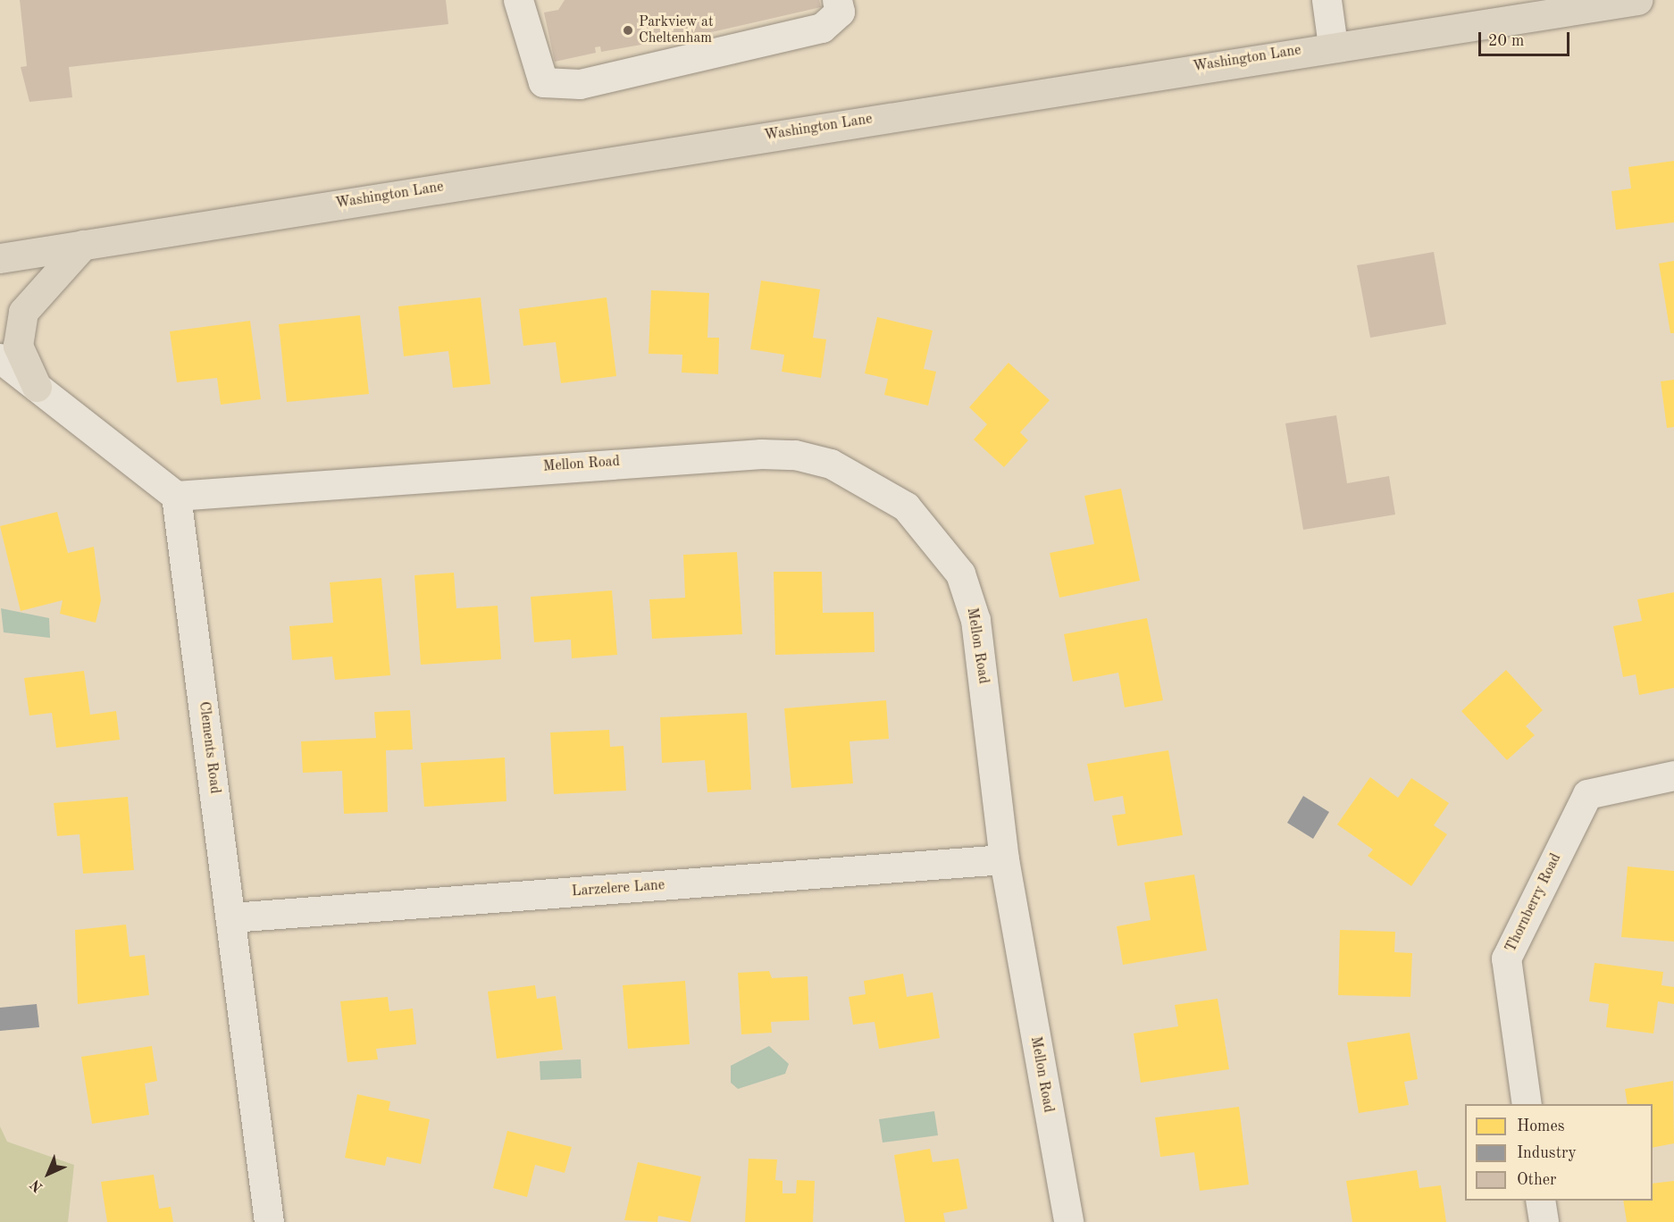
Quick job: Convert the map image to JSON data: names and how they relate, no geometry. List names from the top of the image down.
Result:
{
  "streets": {
    "main road": ["Washington Lane"],
    "street": [
      "Mellon Road",
      "Clements Road",
      "Larzelere Lane",
      "Thornberry Road"
    ]
  },
  "crossings": [
    ["Mellon Road", "Clements Road"],
    ["Mellon Road", "Larzelere Lane"],
    ["Clements Road", "Larzelere Lane"]
  ],
  "places": ["Parkview at Cheltenham"],
  "legend": ["Homes", "Industry", "Other"],
  "scale_bar": "20 m",
  "north": "bottom left"
}
